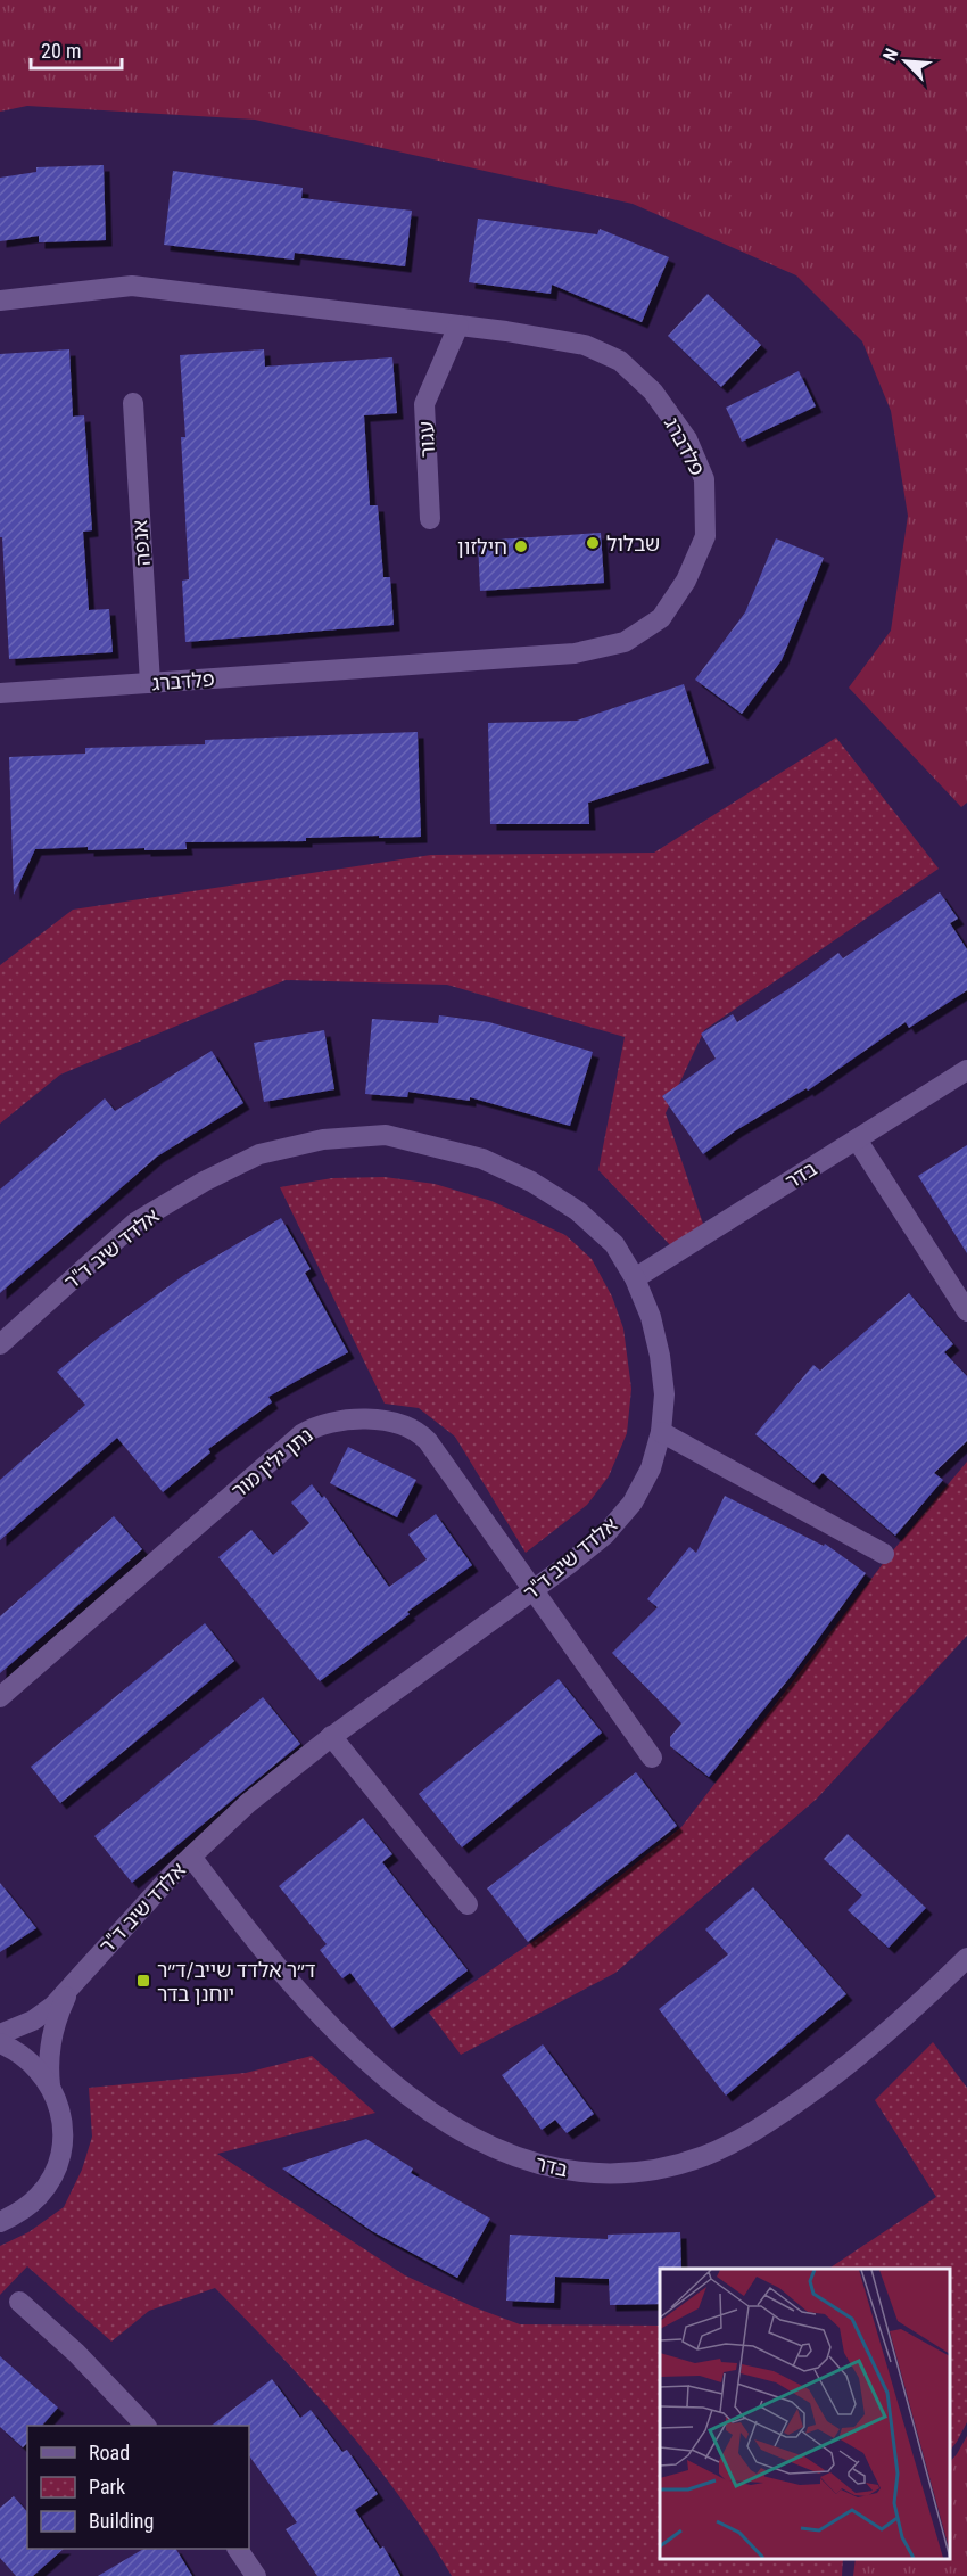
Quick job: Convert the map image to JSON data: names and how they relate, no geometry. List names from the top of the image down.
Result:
{
  "streets": {
    "street": [
      "עגור",
      "פלדברג",
      "אנפה",
      "בדר",
      "אלדד שיב ד\"ר",
      "נתן ילין מור"
    ]
  },
  "crossings": [
    ["עגור", "פלדברג"],
    ["פלדברג", "אנפה"],
    ["בדר", "אלדד שיב ד\"ר"],
    ["אלדד שיב ד\"ר", "נתן ילין מור"]
  ],
  "places": {
    "other": ["שבלול", "חילזון"],
    "transit": ["ד״ר אלדד שייב/ד״ר יוחנן בדר"]
  },
  "legend": ["Road", "Park", "Building"],
  "scale_bar": "20 m",
  "north": "top left"
}
